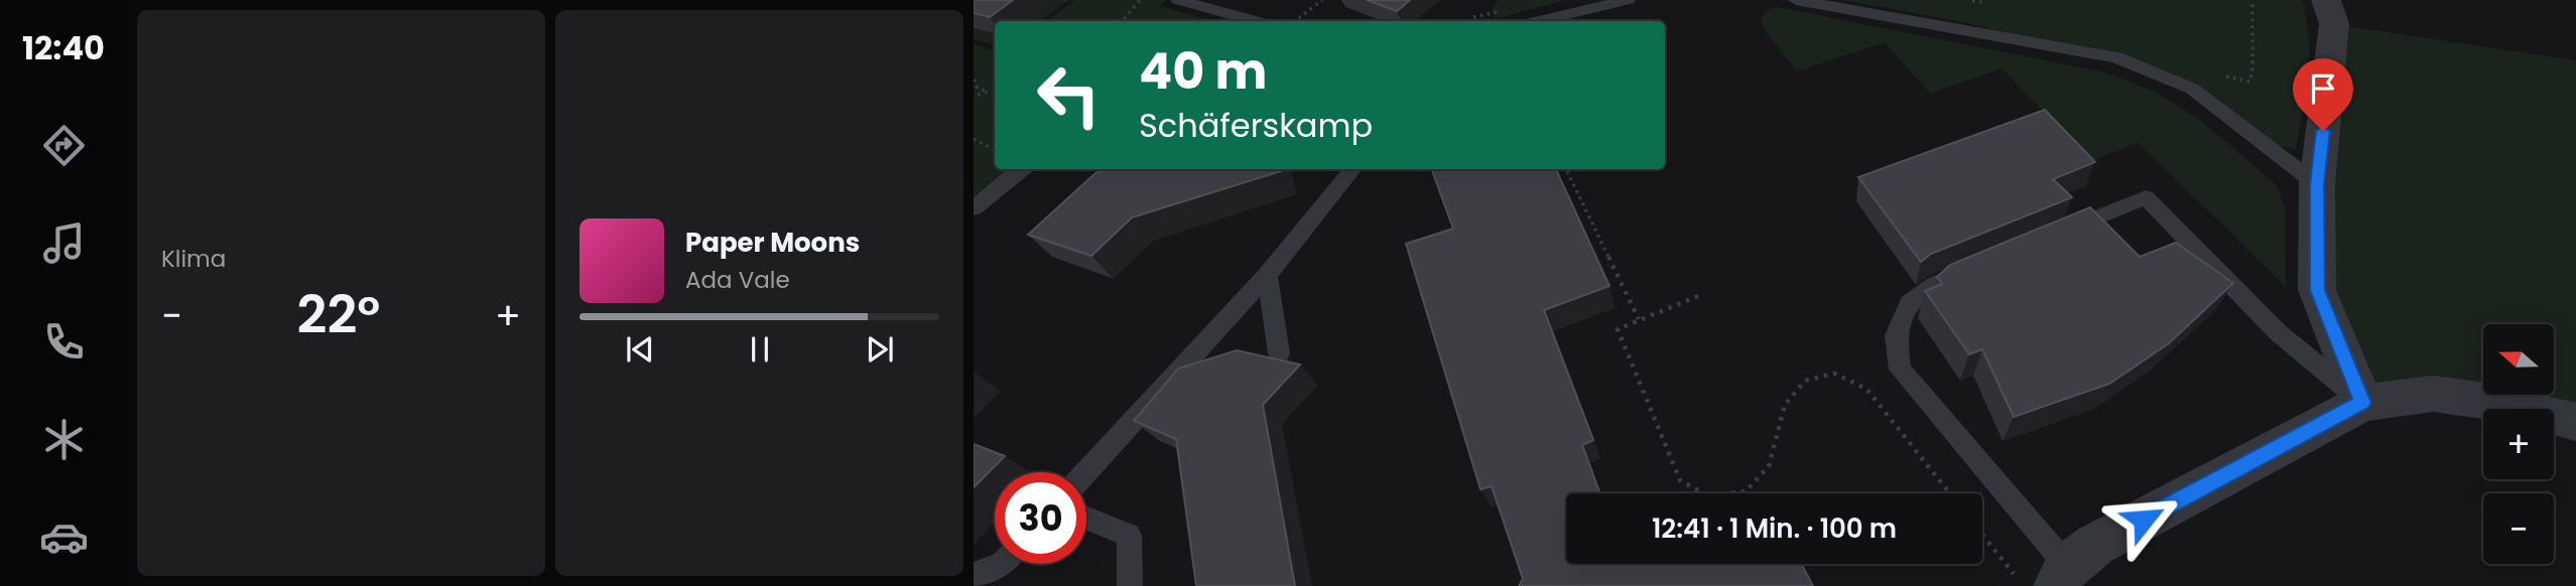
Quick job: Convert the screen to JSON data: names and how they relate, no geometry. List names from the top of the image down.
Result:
{
  "north": "left",
  "page": {
    "tabs": "12:40",
    "tile": "Klima",
    "turn": ["40 m", "Schäferskamp"],
    "song": ["Paper Moons", "Ada Vale"],
    "heat": ["−", "22°", "+"],
    "map_buttons": ["+", "−"],
    "limit": "30",
    "trip": "12:41 · 1 Min. · 100 m"
  }
}
